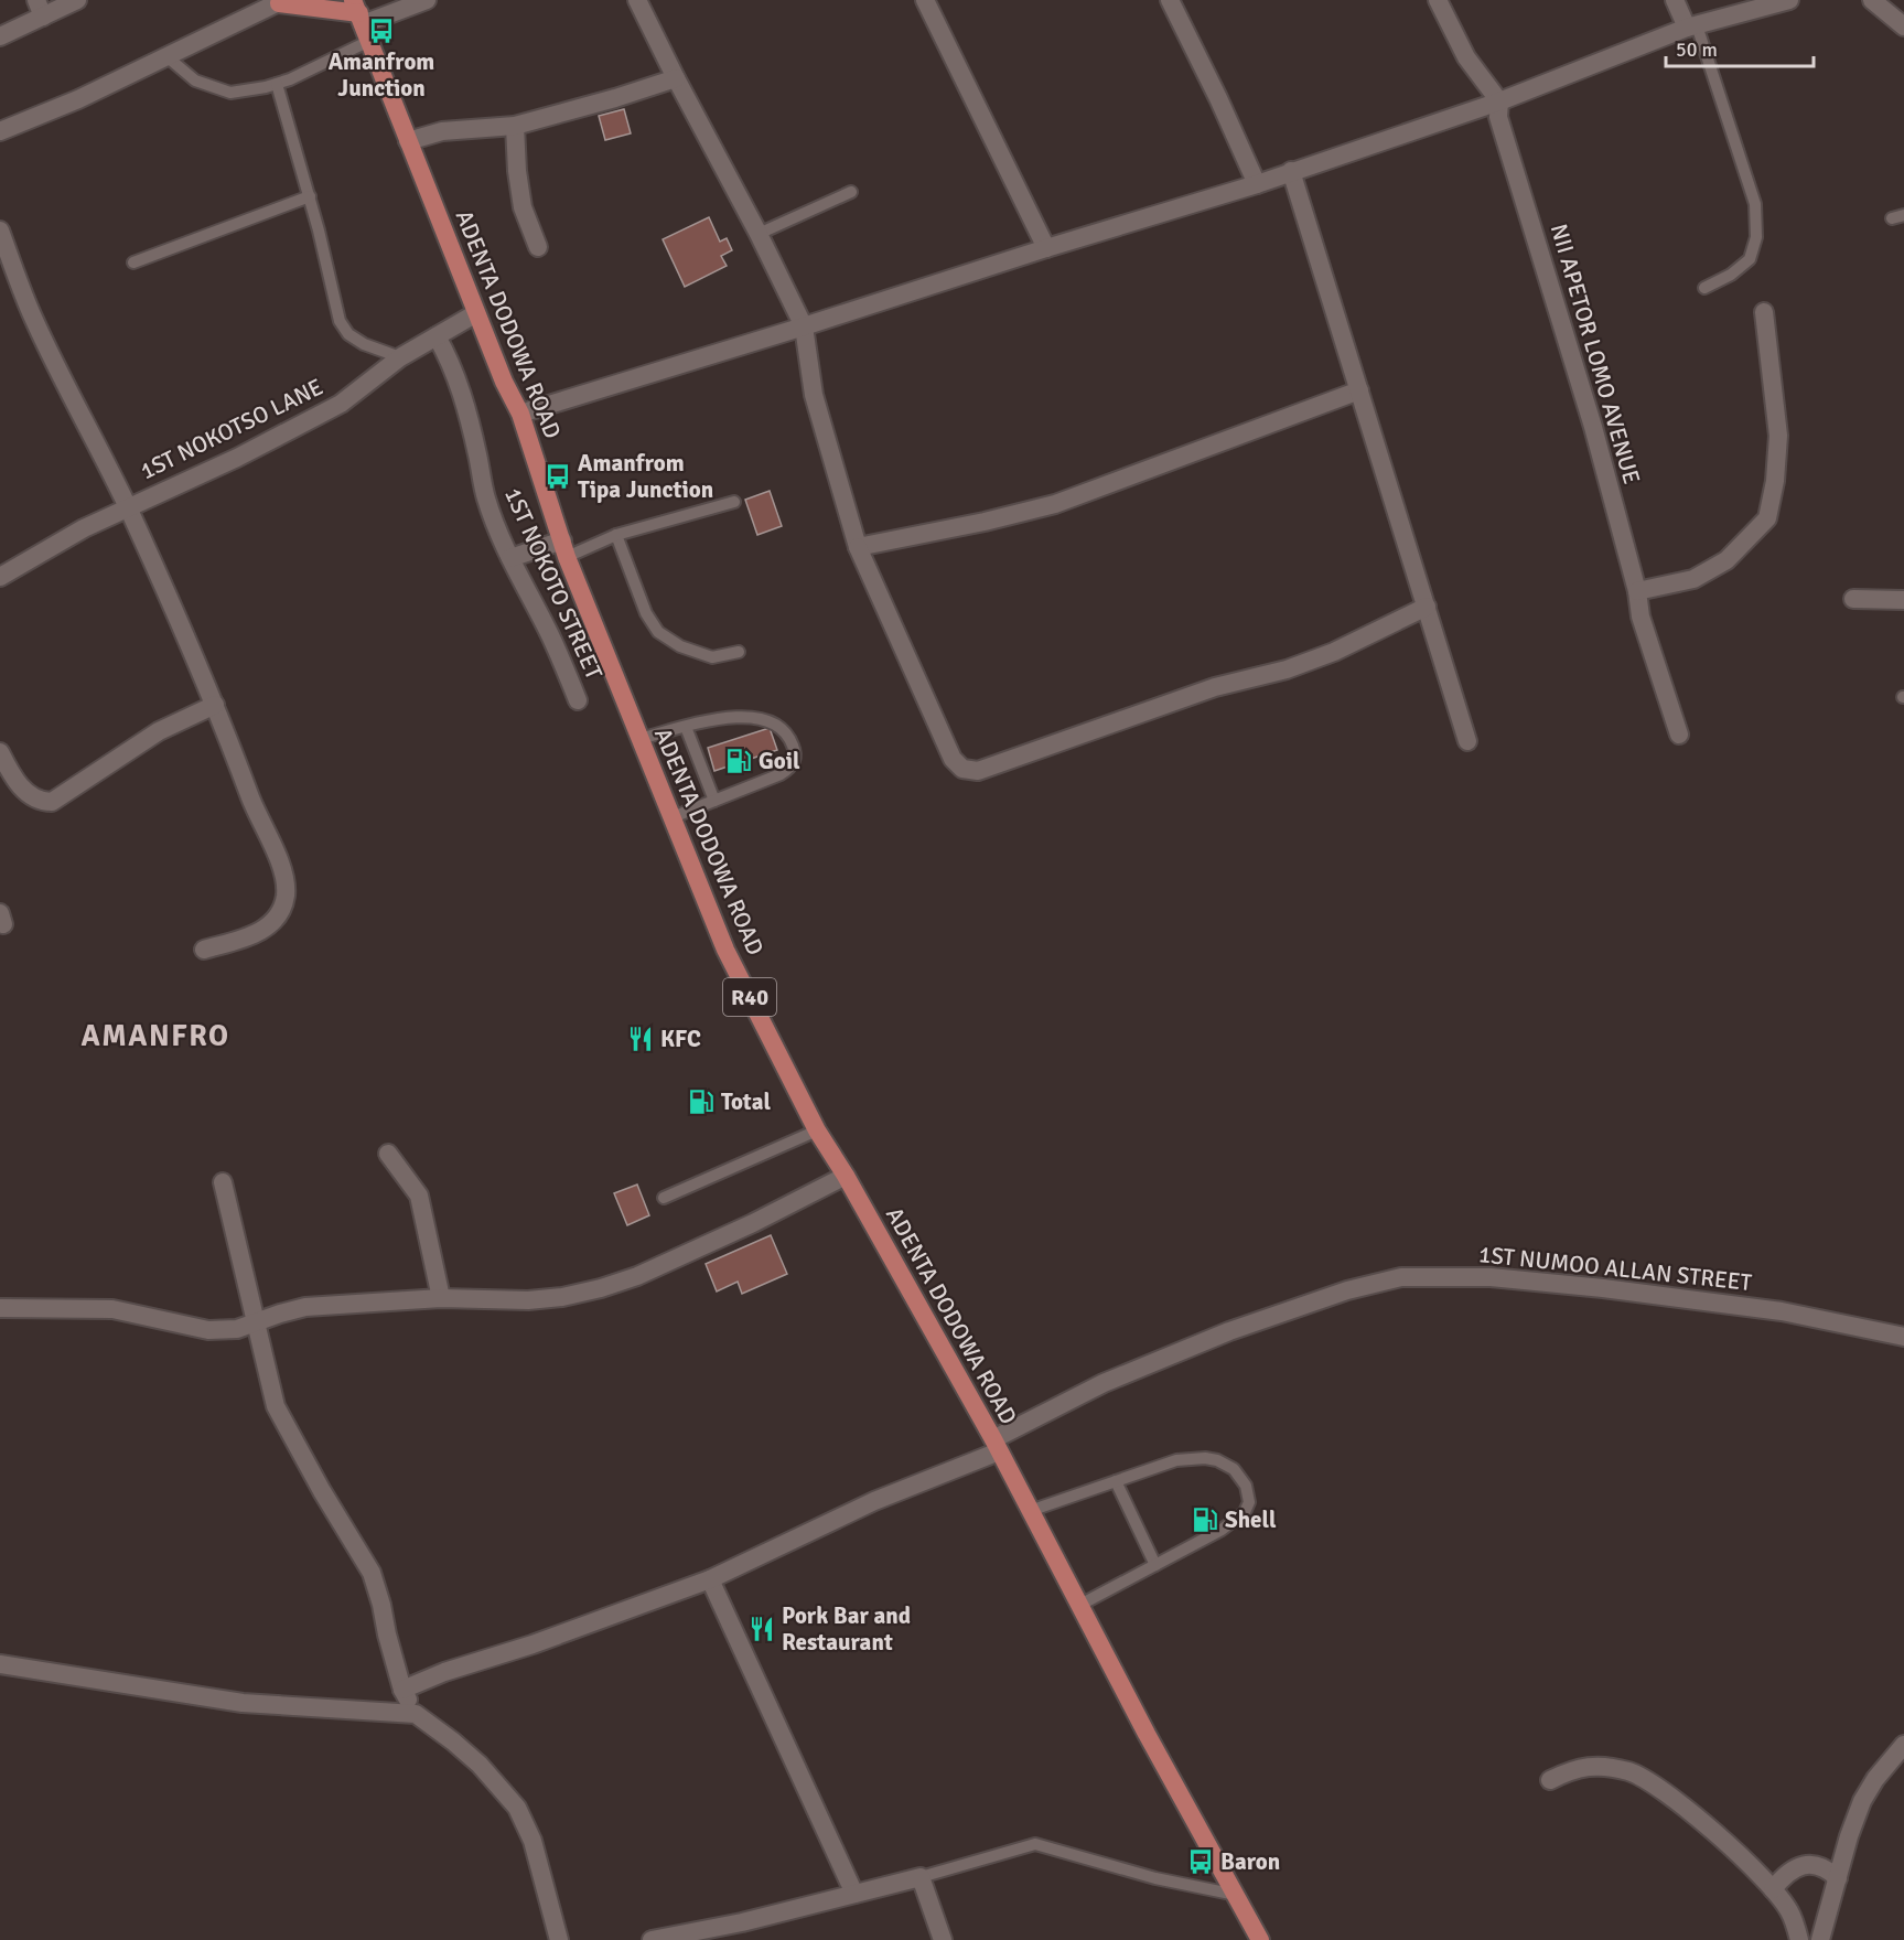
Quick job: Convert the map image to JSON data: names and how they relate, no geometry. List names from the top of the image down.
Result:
{
  "streets": {
    "main road": ["ADENTA DODOWA ROAD", "R40"],
    "street": [
      "NII APETOR LOMO AVENUE",
      "1ST NOKOTSO LANE",
      "1ST NOKOTO STREET",
      "1ST NUMOO ALLAN STREET"
    ]
  },
  "crossings": [
    ["ADENTA DODOWA ROAD", "1ST NOKOTSO LANE"],
    ["ADENTA DODOWA ROAD", "1ST NUMOO ALLAN STREET"],
    ["1ST NOKOTSO LANE", "1ST NOKOTO STREET"]
  ],
  "districts": ["AMANFRO"],
  "places": {
    "bus stop": ["Amanfrom Junction", "Amanfrom Tipa Junction", "Baron"],
    "fuel station": ["Goil", "Total", "Shell"],
    "restaurant": ["KFC", "Pork Bar and Restaurant"]
  },
  "scale_bar": "50 m"
}
